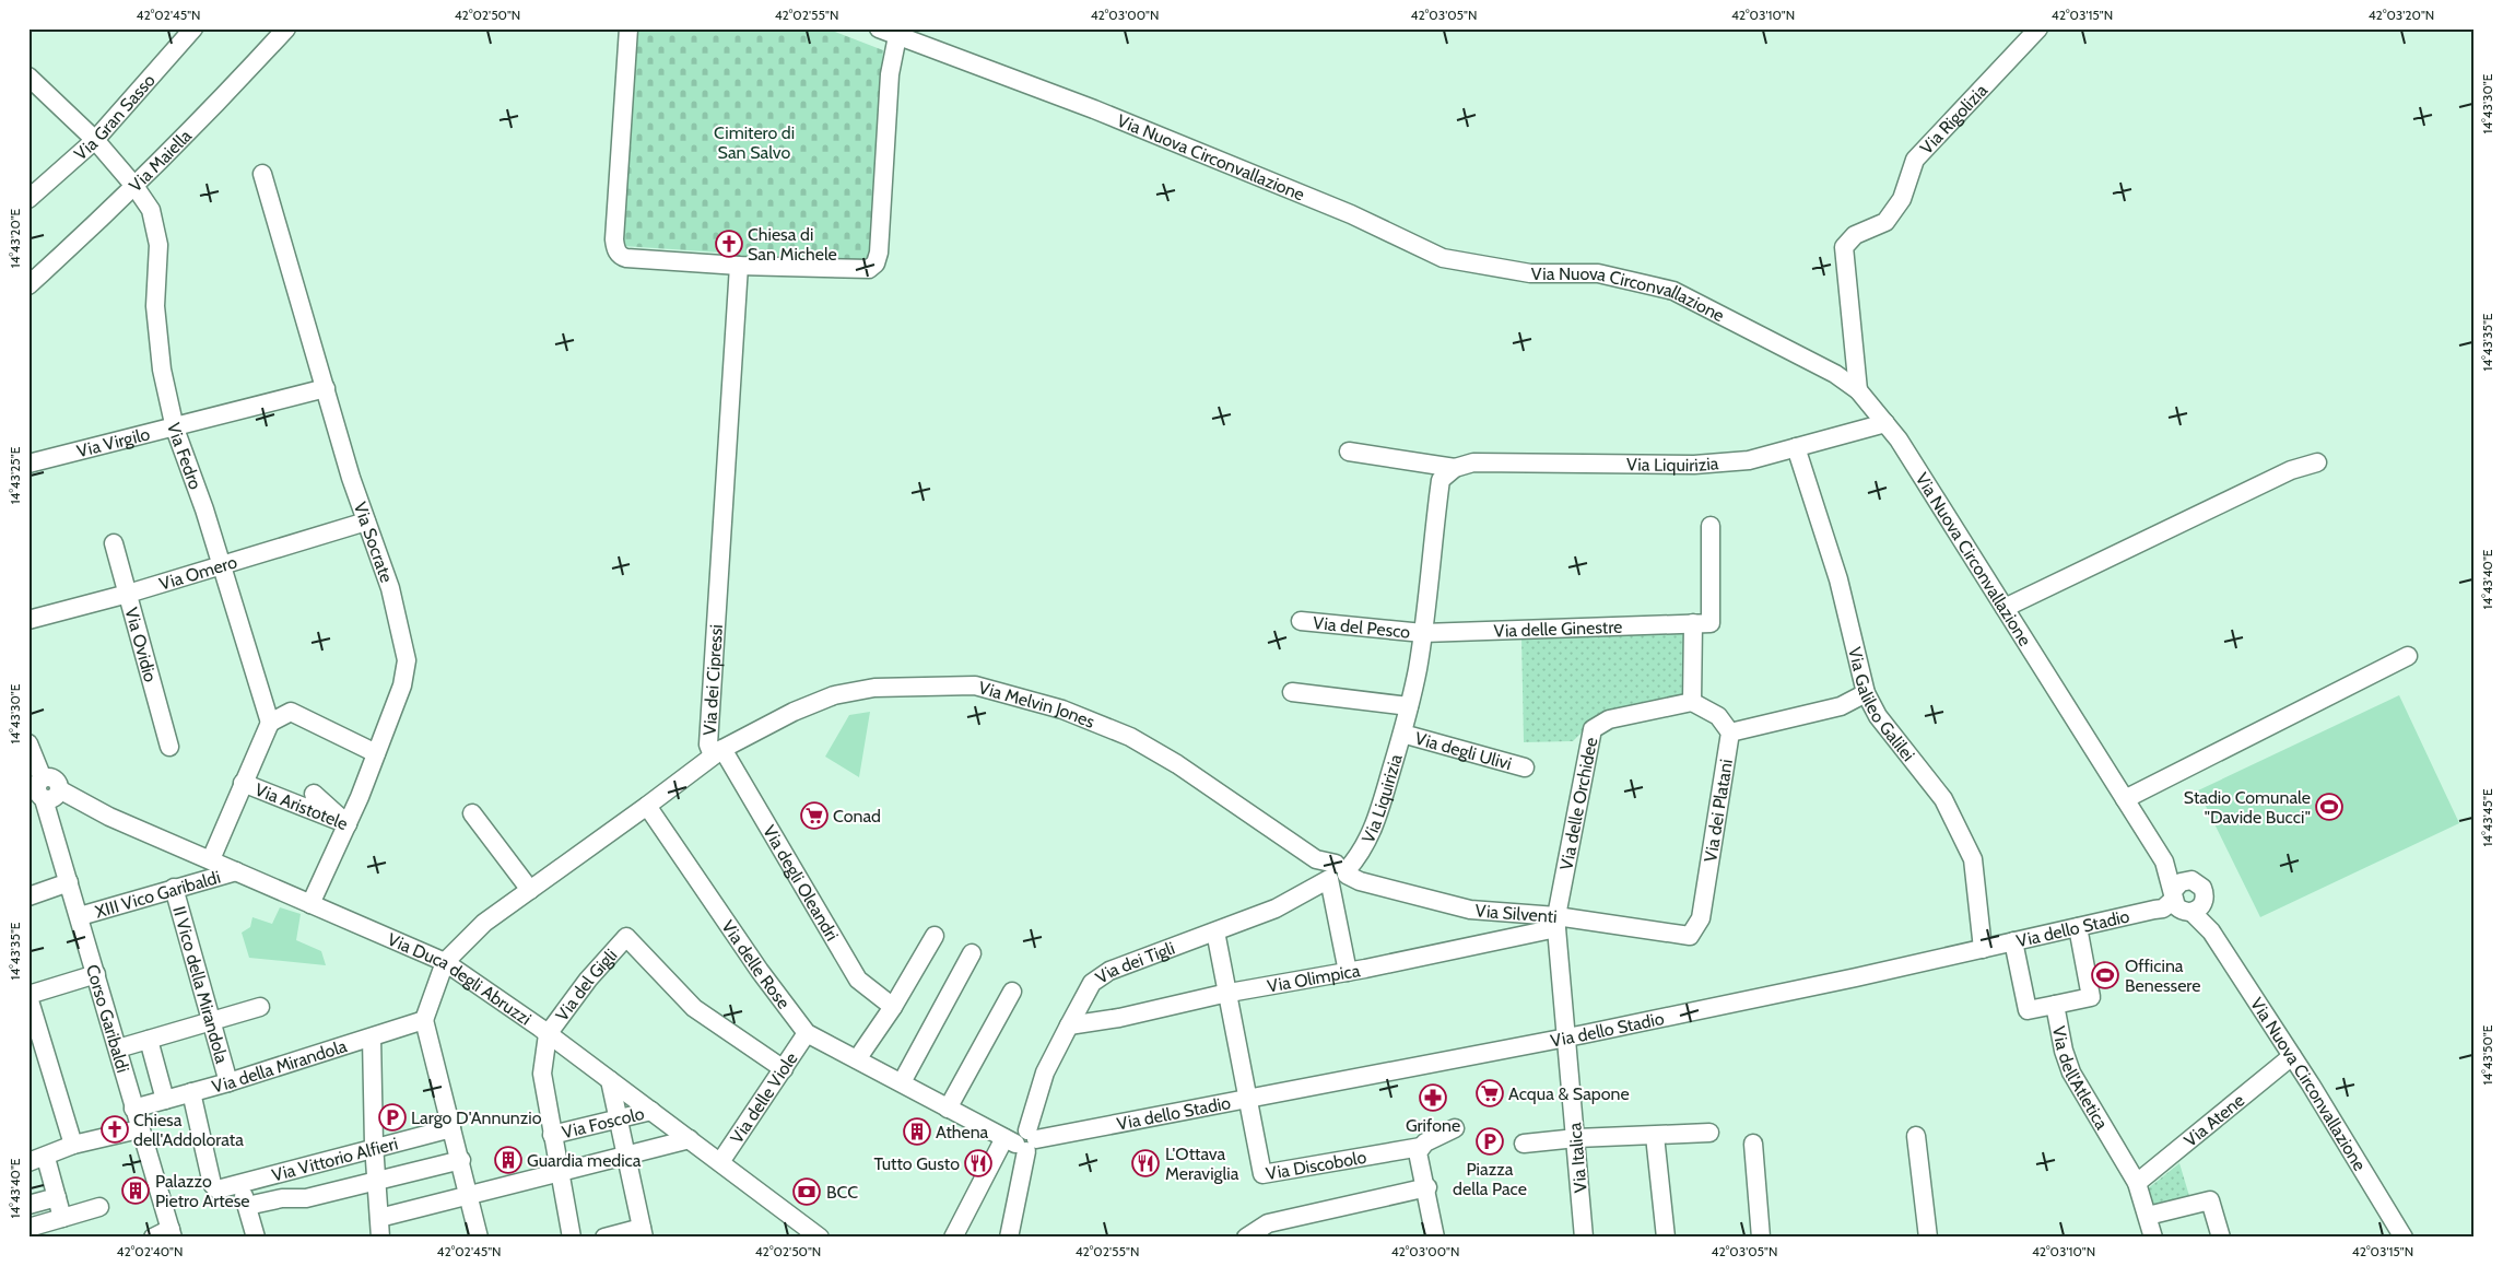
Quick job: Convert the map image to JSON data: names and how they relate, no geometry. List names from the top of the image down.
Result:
{
  "streets": {
    "street": [
      "Via Gran Sasso",
      "Via Rigolizia",
      "Via Nuova Circonvallazione",
      "Via Maiella",
      "Via Virgilo",
      "Via Fedro",
      "Via Liquirizia",
      "Via Socrate",
      "Via Omero",
      "Via del Pesco",
      "Via delle Ginestre",
      "Via Ovidio",
      "Via dei Cipressi",
      "Via Galileo Galilei",
      "Via Melvin Jones",
      "Via degli Ulivi",
      "Via Aristotele",
      "Via delle Orchidee",
      "Via dei Platani",
      "Via degli Oleandri",
      "XIII Vico Garibaldi",
      "Via Silventi",
      "Via dello Stadio",
      "Via delle Rose",
      "Via dei Tigli",
      "Via Olimpica",
      "Via Duca degli Abruzzi",
      "II Vico della Mirandola",
      "Via del Gigli",
      "Corso Garibaldi",
      "Via della Mirandola",
      "Via dell'Atletica",
      "Via delle Viole",
      "Via Atene",
      "Via Foscolo",
      "Via Italica",
      "Via Vittorio Alfieri",
      "Via Discobolo"
    ]
  },
  "crossings": [
    ["Via Gran Sasso", "Via Fedro"],
    ["Via Rigolizia", "Via Nuova Circonvallazione"],
    ["Via Nuova Circonvallazione", "Via Liquirizia"],
    ["Via Nuova Circonvallazione", "Via dello Stadio"],
    ["Via Nuova Circonvallazione", "Via Atene"],
    ["Via Maiella", "Via Fedro"],
    ["Via Virgilo", "Via Fedro"],
    ["Via Virgilo", "Via Socrate"],
    ["Via Fedro", "Via Omero"],
    ["Via Liquirizia", "Via del Pesco"],
    ["Via Liquirizia", "Via delle Ginestre"],
    ["Via Liquirizia", "Via Galileo Galilei"],
    ["Via Liquirizia", "Via Melvin Jones"],
    ["Via Liquirizia", "Via degli Ulivi"],
    ["Via Liquirizia", "Via Silventi"],
    ["Via Liquirizia", "Via dei Tigli"],
    ["Via Socrate", "Via Omero"],
    ["Via Socrate", "Via Aristotele"],
    ["Via Socrate", "Via Duca degli Abruzzi"],
    ["Via Omero", "Via Ovidio"],
    ["Via del Pesco", "Via delle Ginestre"],
    ["Via dei Cipressi", "Via Melvin Jones"],
    ["Via dei Cipressi", "Via degli Oleandri"],
    ["Via dei Cipressi", "Via delle Rose"],
    ["Via dei Cipressi", "Via Duca degli Abruzzi"],
    ["Via Galileo Galilei", "Via dello Stadio"],
    ["Via Melvin Jones", "Via degli Oleandri"],
    ["Via Melvin Jones", "Via Silventi"],
    ["Via Melvin Jones", "Via dei Tigli"],
    ["Via delle Orchidee", "Via Silventi"],
    ["Via delle Orchidee", "Via Olimpica"],
    ["Via delle Orchidee", "Via Italica"],
    ["Via dei Platani", "Via Silventi"],
    ["XIII Vico Garibaldi", "Via Duca degli Abruzzi"],
    ["XIII Vico Garibaldi", "II Vico della Mirandola"],
    ["XIII Vico Garibaldi", "Corso Garibaldi"],
    ["Via Silventi", "Via dei Tigli"],
    ["Via Silventi", "Via Olimpica"],
    ["Via Silventi", "Via Italica"],
    ["Via dello Stadio", "Via delle Rose"],
    ["Via dello Stadio", "Via dei Tigli"],
    ["Via dello Stadio", "Via dell'Atletica"],
    ["Via dello Stadio", "Via Italica"],
    ["Via dello Stadio", "Via Discobolo"],
    ["Via delle Rose", "Via dei Tigli"],
    ["Via delle Rose", "Via delle Viole"],
    ["Via dei Tigli", "Via Olimpica"],
    ["Via dei Tigli", "Via Discobolo"],
    ["Via Olimpica", "Via Italica"],
    ["Via Olimpica", "Via Discobolo"],
    ["Via Duca degli Abruzzi", "Via del Gigli"],
    ["Via Duca degli Abruzzi", "Corso Garibaldi"],
    ["Via Duca degli Abruzzi", "Via delle Viole"],
    ["Via Duca degli Abruzzi", "Via Foscolo"],
    ["II Vico della Mirandola", "Via della Mirandola"],
    ["Via del Gigli", "Via delle Viole"],
    ["Corso Garibaldi", "Via della Mirandola"],
    ["Via della Mirandola", "Via Vittorio Alfieri"],
    ["Via dell'Atletica", "Via Atene"]
  ],
  "parks": ["Cimitero di San Salvo"],
  "places": {
    "church": ["Chiesa di San Michele", "Chiesa dell'Addolorata"],
    "sports": ["Stadio Comunale \"Davide Bucci\"", "Officina Benessere"],
    "supermarket": ["Conad", "Acqua & Sapone"],
    "pharmacy": ["Grifone"],
    "parking": ["Largo D'Annunzio", "Piazza della Pace"],
    "building": ["Athena", "Guardia medica", "Palazzo Pietro Artese"],
    "restaurant": ["Tutto Gusto", "L'Ottava Meraviglia"],
    "bank": ["BCC"]
  },
  "coordinates": [
    "42°02'45\"N",
    "42°02'50\"N",
    "42°02'55\"N",
    "42°03'00\"N",
    "42°03'05\"N",
    "42°03'10\"N",
    "42°03'15\"N",
    "42°03'20\"N",
    "14°43'30\"E",
    "14°43'20\"E",
    "14°43'35\"E",
    "14°43'25\"E",
    "14°43'40\"E",
    "14°43'45\"E",
    "14°43'50\"E",
    "42°02'40\"N"
  ]
}
